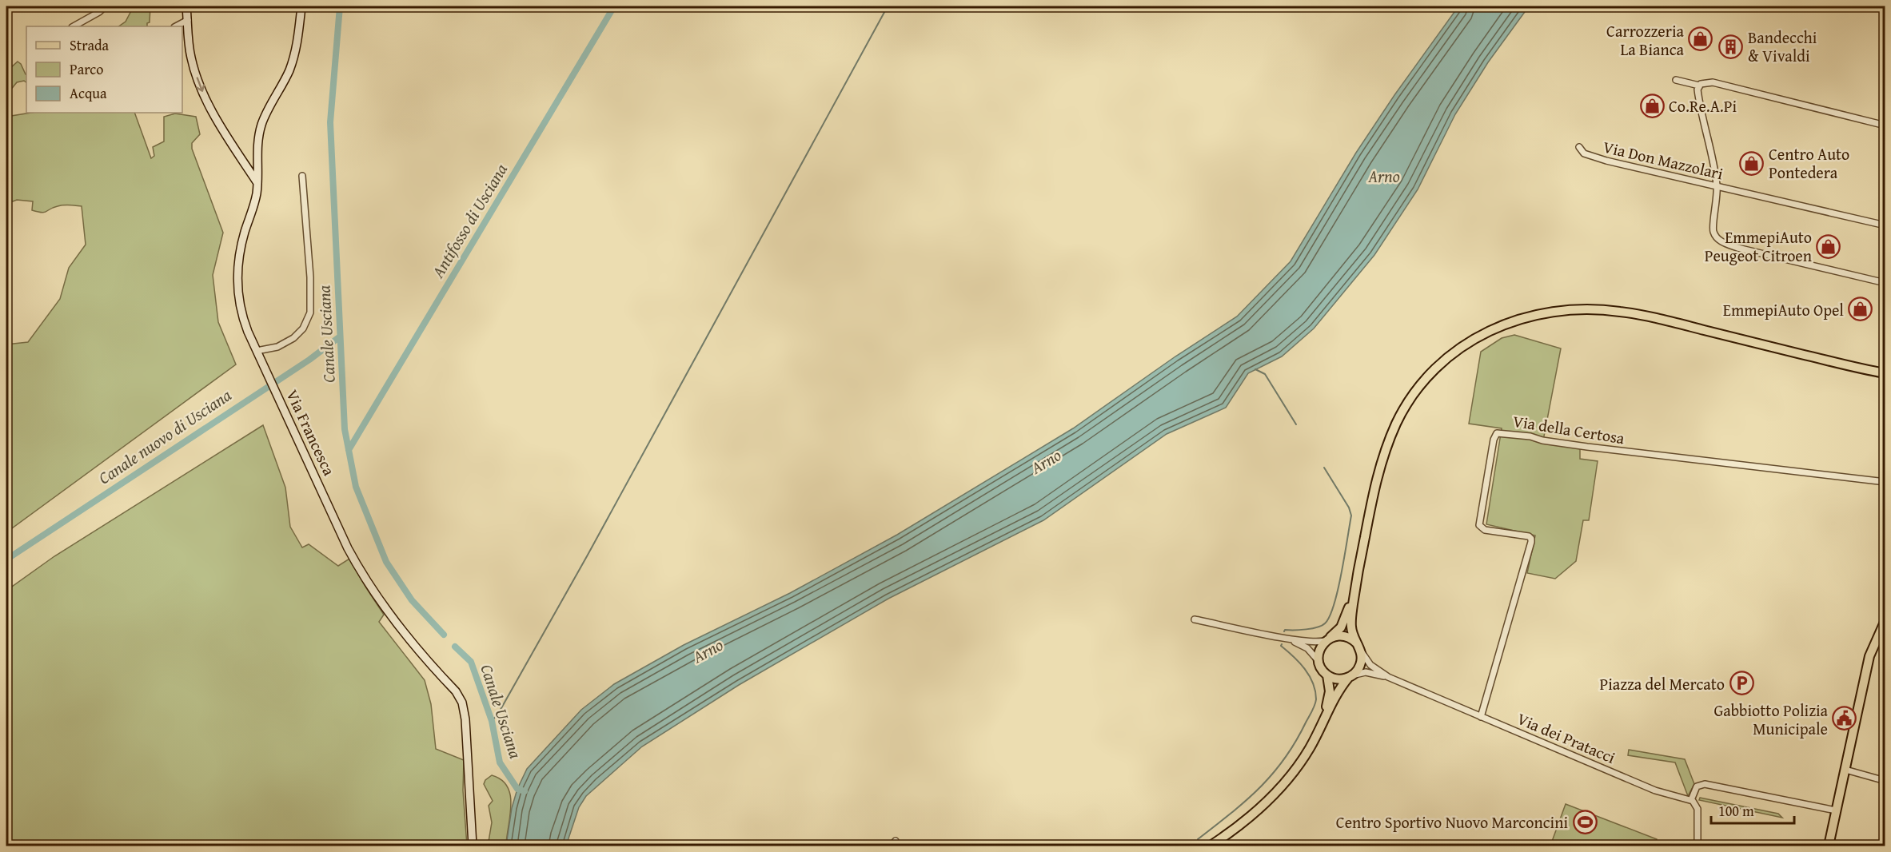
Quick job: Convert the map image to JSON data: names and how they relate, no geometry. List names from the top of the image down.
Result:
{
  "streets": {
    "main road": ["Via Francesca"],
    "street": ["Via Don Mazzolari", "Via della Certosa", "Via dei Pratacci"]
  },
  "crossings": [
    ["Via della Certosa", "Via dei Pratacci"]
  ],
  "water": [
    "Arno",
    "Antifosso di Usciana",
    "Canale Usciana",
    "Canale nuovo di Usciana"
  ],
  "places": {
    "shop": [
      "Carrozzeria La Bianca",
      "Co.Re.A.Pi",
      "Centro Auto Pontedera",
      "EmmepiAuto Peugeot Citroen",
      "EmmepiAuto Opel"
    ],
    "building": ["Bandecchi & Vivaldi"],
    "parking": ["Piazza del Mercato"],
    "public building": ["Gabbiotto Polizia Municipale"],
    "sports": ["Centro Sportivo Nuovo Marconcini"]
  },
  "legend": ["Strada", "Parco", "Acqua"],
  "scale_bar": "100 m"
}
